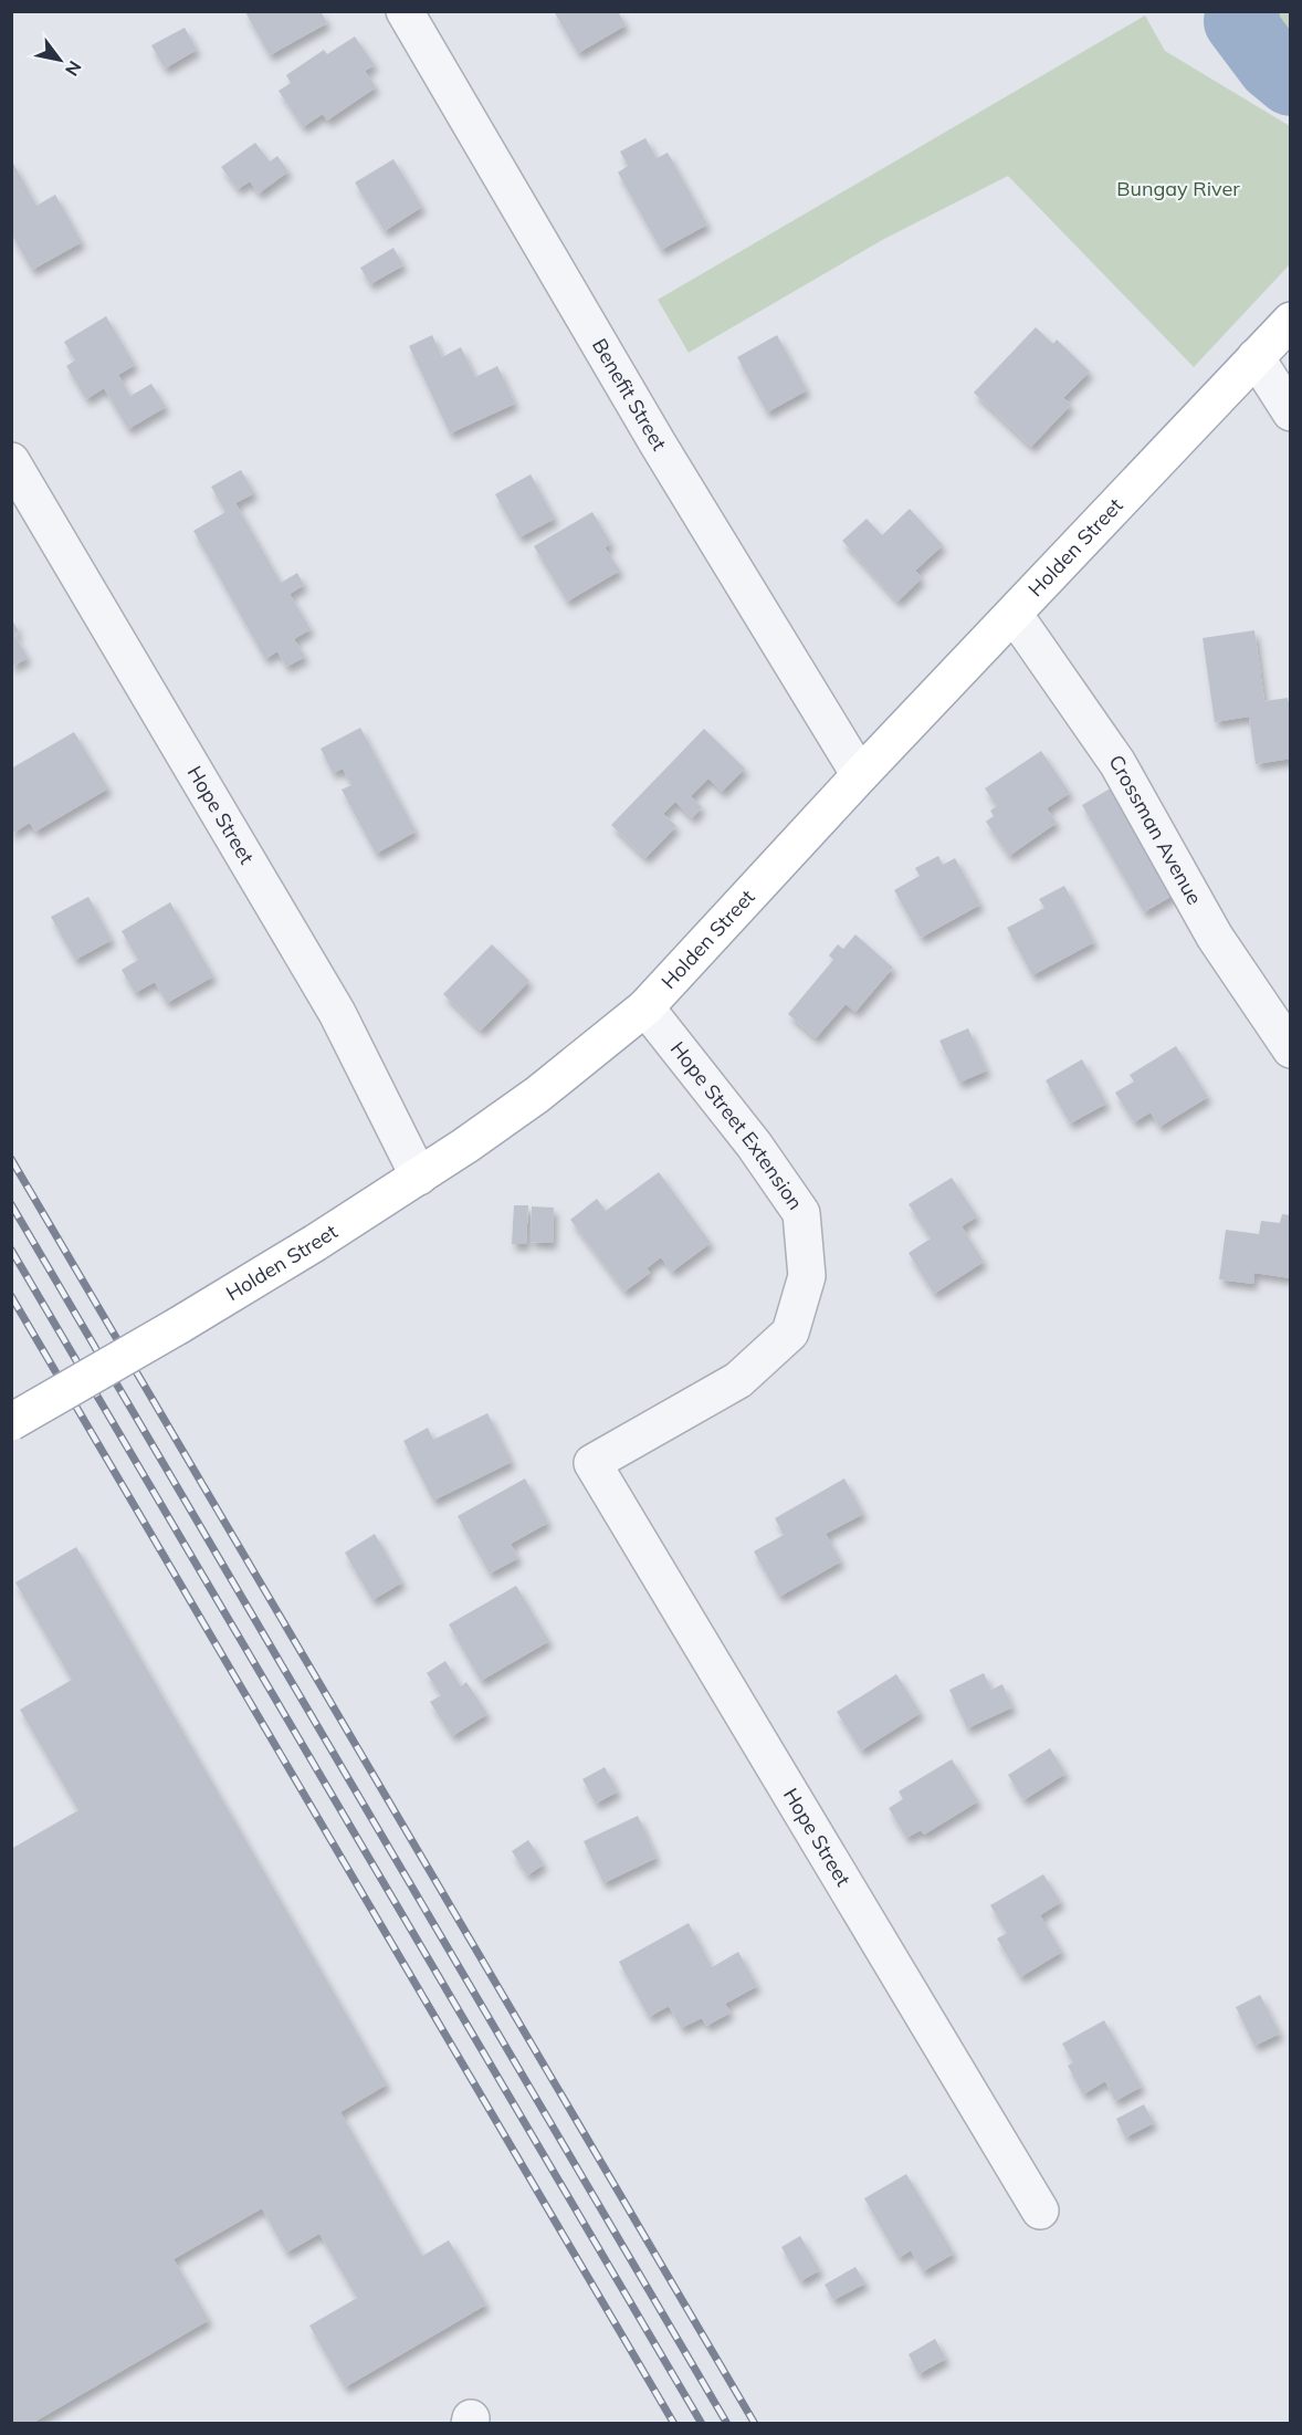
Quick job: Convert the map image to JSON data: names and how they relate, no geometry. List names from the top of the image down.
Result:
{
  "streets": {
    "main road": ["Holden Street"],
    "street": [
      "Benefit Street",
      "Hope Street",
      "Crossman Avenue",
      "Hope Street Extension"
    ]
  },
  "crossings": [
    ["Benefit Street", "Holden Street"],
    ["Holden Street", "Hope Street"],
    ["Holden Street", "Crossman Avenue"],
    ["Holden Street", "Hope Street Extension"],
    ["Hope Street", "Hope Street Extension"]
  ],
  "parks": ["Bungay River"],
  "north": "bottom right"
}
